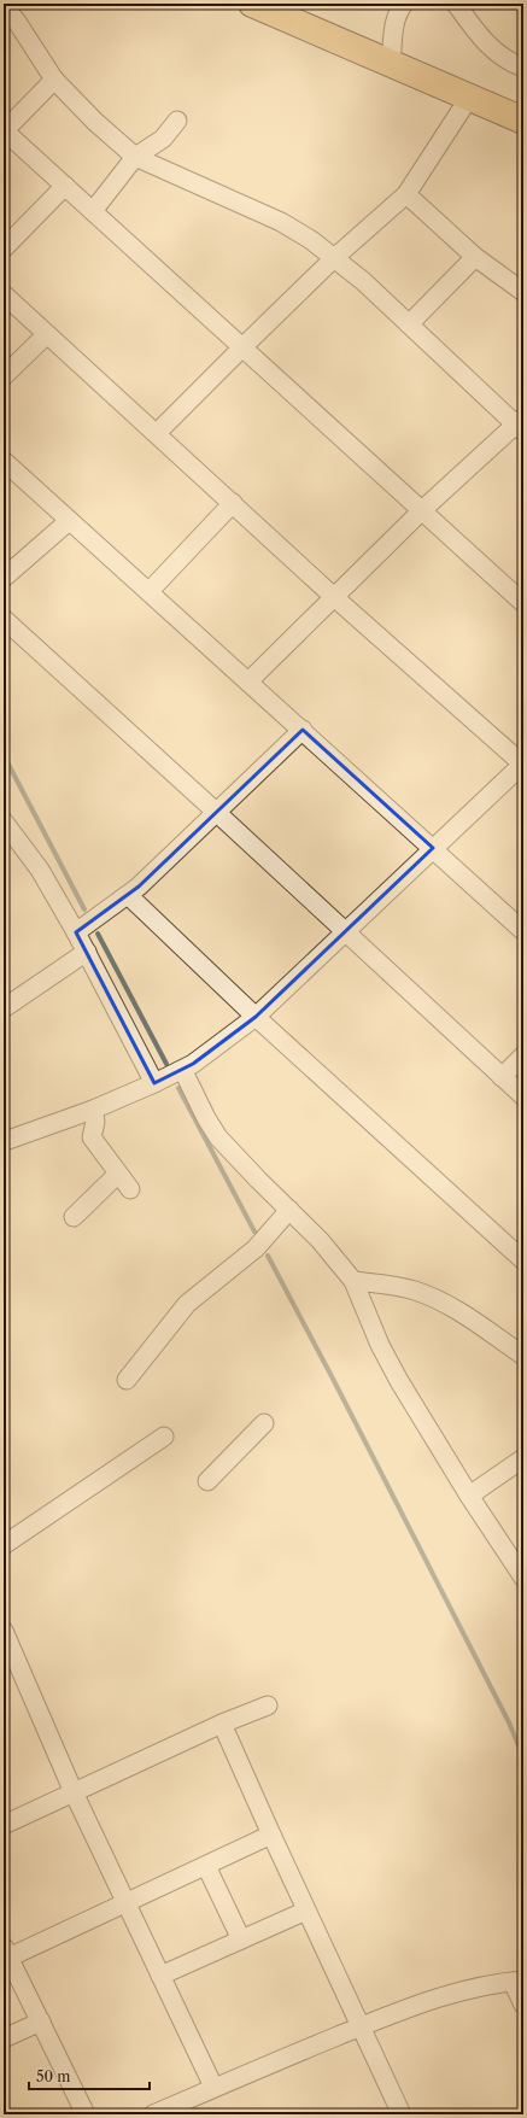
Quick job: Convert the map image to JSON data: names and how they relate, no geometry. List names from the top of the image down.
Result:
{
  "scale_bar": "50 m"
}
